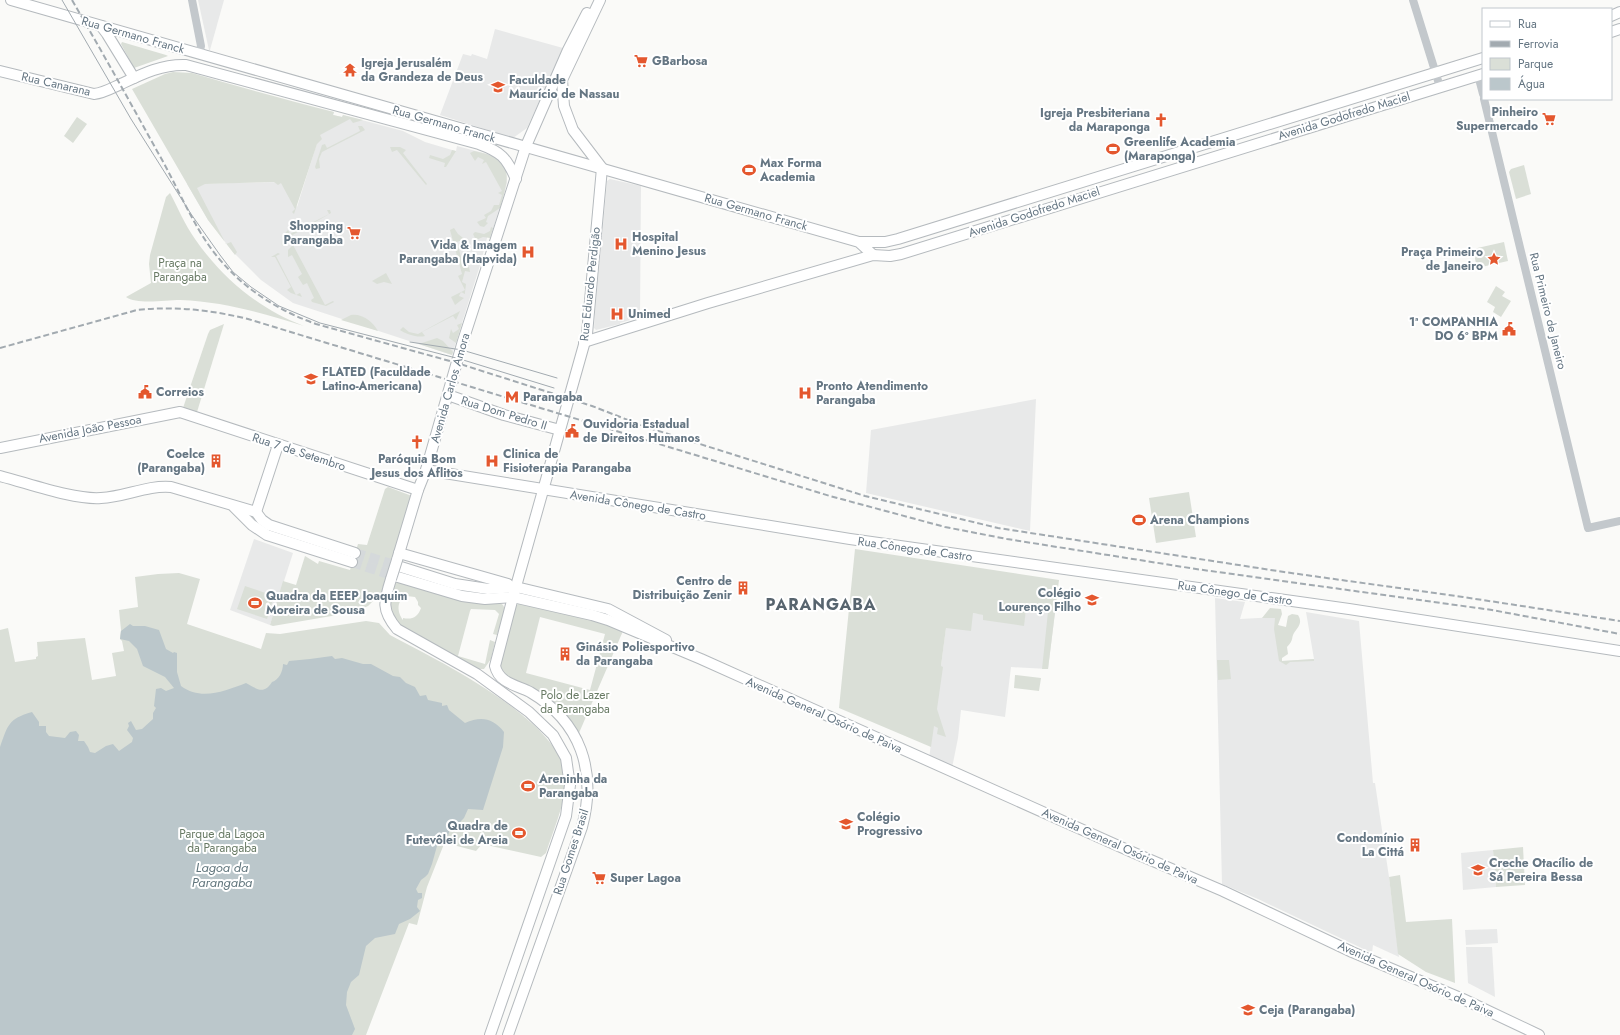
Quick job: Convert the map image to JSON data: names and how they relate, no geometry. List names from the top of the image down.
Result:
{
  "streets": {
    "main road": [
      "Rua Germano Franck",
      "Rua Canarana",
      "Avenida Godofredo Maciel",
      "Rua Eduardo Perdigão",
      "Avenida Carlos Amora",
      "Rua Dom Pedro II",
      "Avenida João Pessoa",
      "Rua 7 de Setembro",
      "Avenida Cônego de Castro",
      "Rua Cônego de Castro",
      "Avenida General Osório de Paiva",
      "Rua Gomes Brasil"
    ],
    "street": ["Rua Primeiro de Janeiro"]
  },
  "crossings": [
    ["Rua Germano Franck", "Rua Canarana"],
    ["Rua Germano Franck", "Avenida Godofredo Maciel"],
    ["Rua Germano Franck", "Rua Eduardo Perdigão"],
    ["Rua Germano Franck", "Avenida Carlos Amora"],
    ["Avenida Godofredo Maciel", "Rua Eduardo Perdigão"],
    ["Rua Eduardo Perdigão", "Rua Dom Pedro II"],
    ["Rua Eduardo Perdigão", "Avenida Cônego de Castro"],
    ["Rua Eduardo Perdigão", "Avenida General Osório de Paiva"],
    ["Avenida Carlos Amora", "Rua Dom Pedro II"],
    ["Avenida Carlos Amora", "Rua 7 de Setembro"],
    ["Avenida Carlos Amora", "Avenida Cônego de Castro"],
    ["Avenida Carlos Amora", "Avenida General Osório de Paiva"],
    ["Avenida Carlos Amora", "Rua Gomes Brasil"],
    ["Avenida João Pessoa", "Rua 7 de Setembro"],
    ["Avenida Cônego de Castro", "Rua Cônego de Castro"]
  ],
  "districts": ["PARANGABA"],
  "water": ["Lagoa da Parangaba"],
  "parks": ["Praça na Parangaba", "Polo de Lazer da Parangaba", "Parque da Lagoa da Parangaba"],
  "places": {
    "supermarket": [
      "GBarbosa",
      "Pinheiro Supermercado",
      "Shopping Parangaba",
      "Super Lagoa"
    ],
    "temple": ["Igreja Jerusalém da Grandeza de Deus"],
    "school or university": [
      "Faculdade Maurício de Nassau",
      "FLATED (Faculdade Latino-Americana)",
      "Colégio Lourenço Filho",
      "Colégio Progressivo",
      "Creche Otacílio de Sá Pereira Bessa",
      "Ceja (Parangaba)"
    ],
    "church": ["Igreja Presbiteriana da Maraponga", "Paróquia Bom Jesus dos Aflitos"],
    "sports": [
      "Greenlife Academia (Maraponga)",
      "Max Forma Academia",
      "Arena Champions",
      "Quadra da EEEP Joaquim Moreira de Sousa",
      "Areninha da Parangaba",
      "Quadra de Futevôlei de Areia"
    ],
    "hospital": [
      "Hospital Menino Jesus",
      "Vida & Imagem Parangaba (Hapvida)",
      "Unimed",
      "Pronto Atendimento Parangaba",
      "Clinica de Fisioterapia Parangaba"
    ],
    "place": ["Praça Primeiro de Janeiro"],
    "public building": ["1ª COMPANHIA DO 6º BPM", "Correios", "Ouvidoria Estadual de Direitos Humanos"],
    "metro station": ["Parangaba"],
    "building": [
      "Coelce (Parangaba)",
      "Centro de Distribuição Zenir",
      "Ginásio Poliesportivo da Parangaba",
      "Condomínio La Cittá"
    ]
  },
  "legend": [
    "Rua",
    "Ferrovia",
    "Parque",
    "Água"
  ]
}
